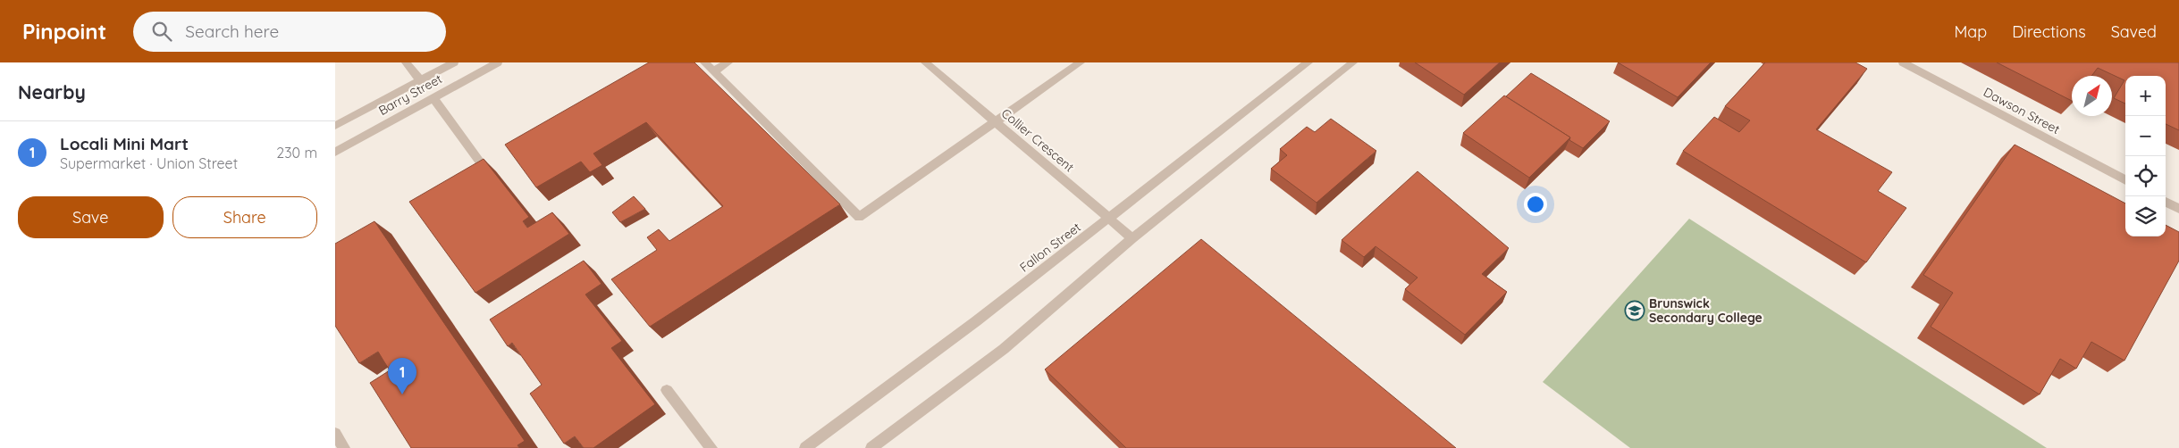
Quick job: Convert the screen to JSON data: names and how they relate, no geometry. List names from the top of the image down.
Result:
{
  "streets": {
    "street": [
      "Barry Street",
      "Dawson Street",
      "Collier Crescent",
      "Fallon Street"
    ]
  },
  "crossings": [
    ["Collier Crescent", "Fallon Street"]
  ],
  "places": {
    "school or university": ["Brunswick Secondary College"]
  },
  "north": "top right",
  "page": {
    "header": "Pinpoint",
    "search": "Search here",
    "nav": ["Map", "Directions", "Saved"],
    "heading": "Nearby",
    "map_buttons": ["+", "−"],
    "list": [
      {
        "mark": "1",
        "name": "Locali Mini Mart",
        "note": "Supermarket · Union Street",
        "value": "230 m"
      }
    ],
    "buttons": ["Save", "Share"],
    "pins": "1"
  }
}
